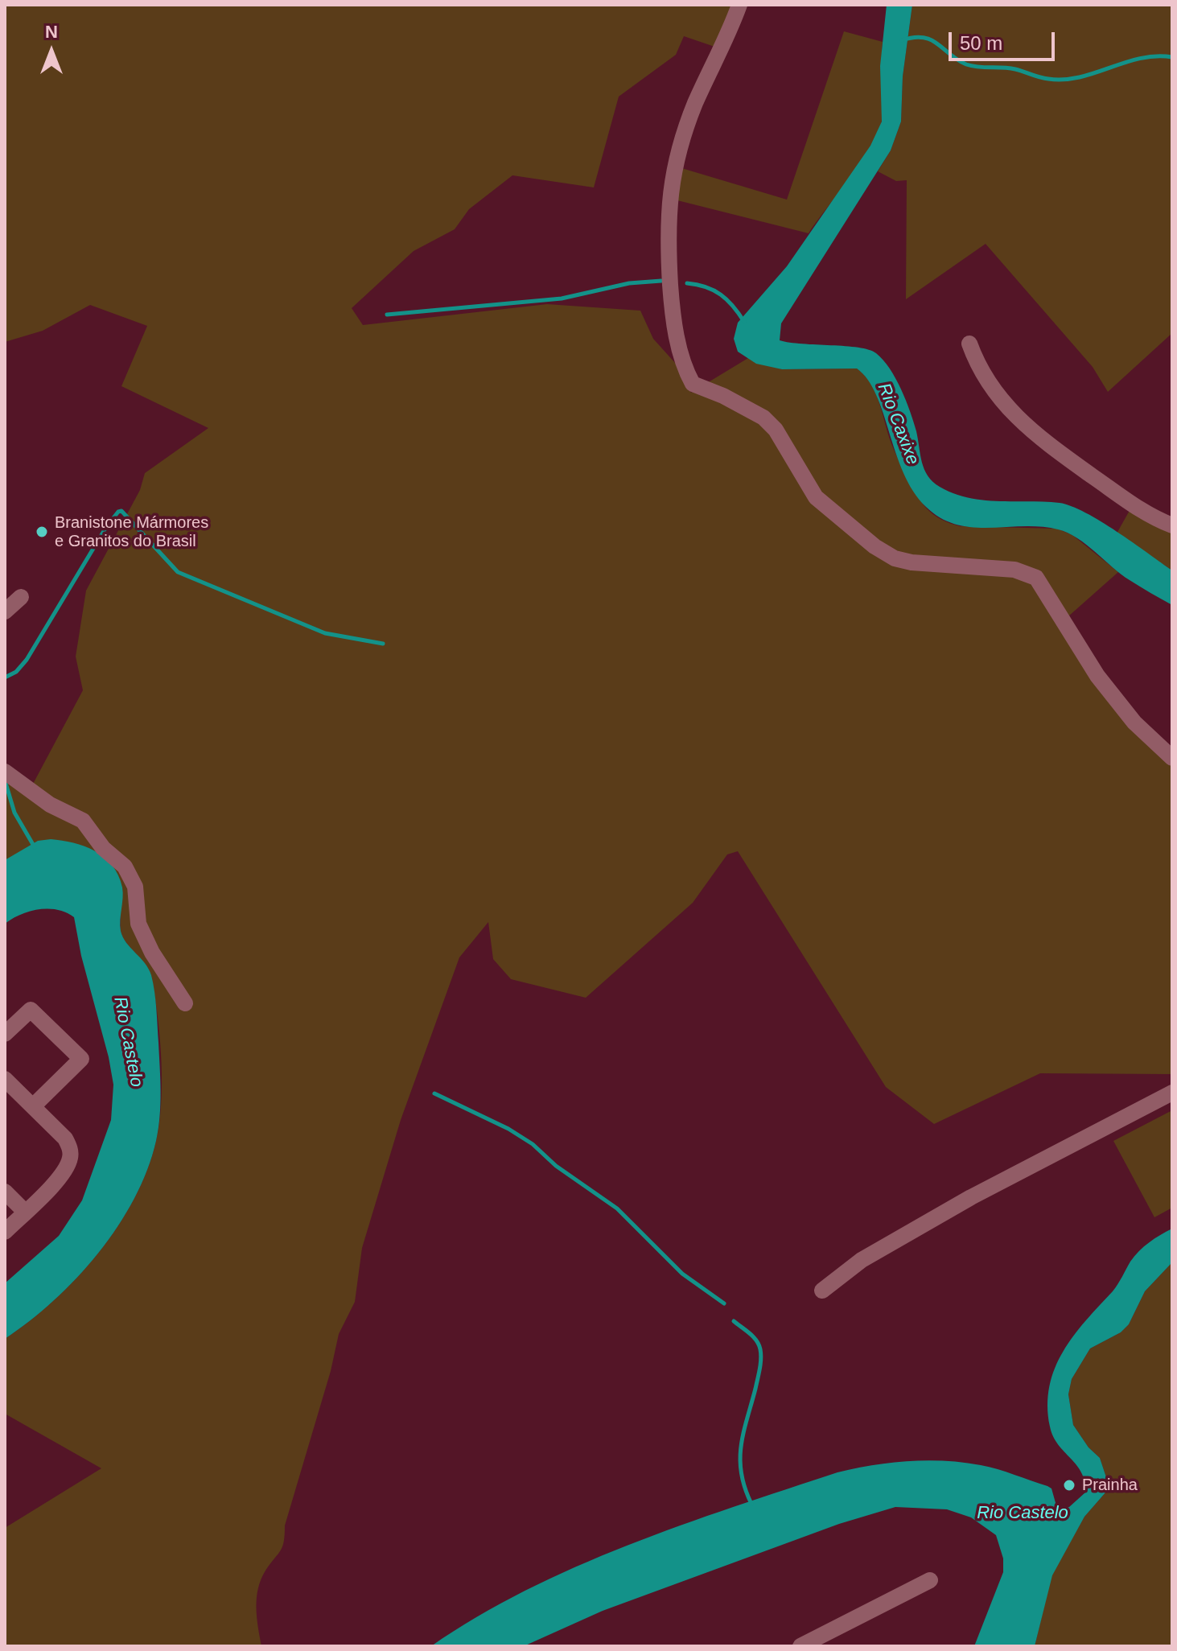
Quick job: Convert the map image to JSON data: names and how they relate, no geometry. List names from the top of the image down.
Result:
{
  "water": ["Rio Caxixe", "Rio Castelo"],
  "places": ["Branistone Mármores e Granitos do Brasil", "Prainha"],
  "scale_bar": "50 m",
  "north": "top"
}
